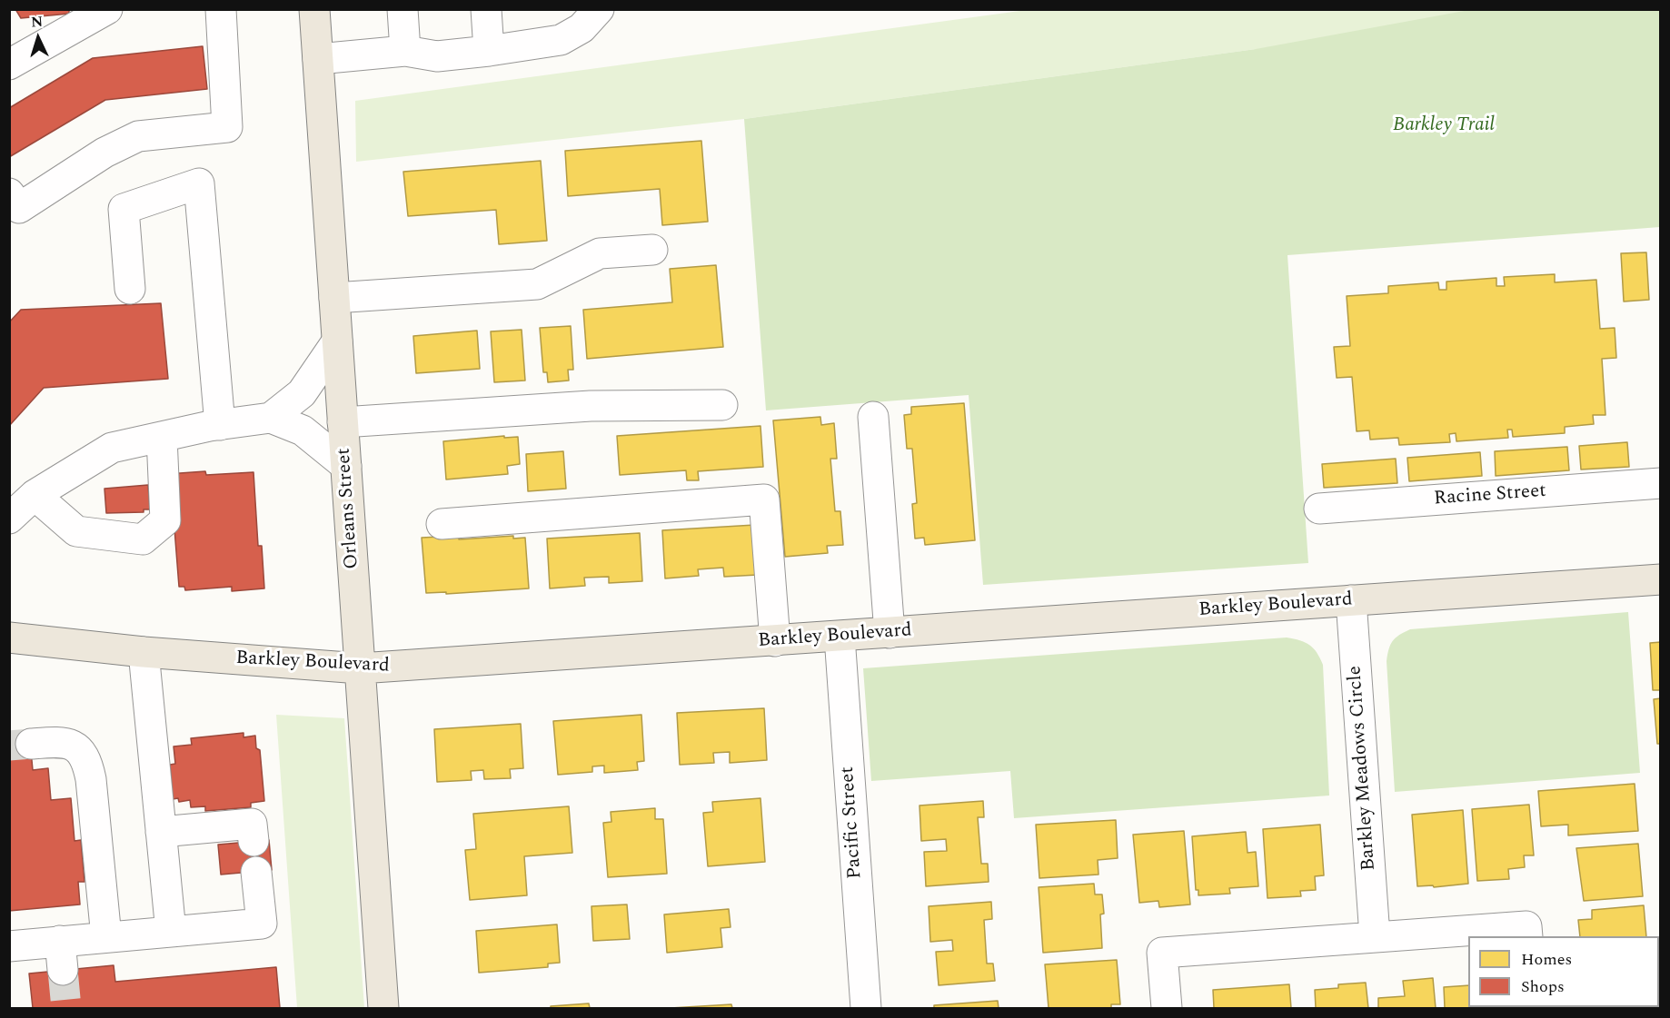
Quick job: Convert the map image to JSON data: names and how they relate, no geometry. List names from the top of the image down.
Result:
{
  "streets": {
    "main road": ["Orleans Street", "Barkley Boulevard"],
    "street": ["Racine Street", "Barkley Meadows Circle", "Pacific Street"]
  },
  "crossings": [
    ["Orleans Street", "Barkley Boulevard"],
    ["Barkley Boulevard", "Barkley Meadows Circle"],
    ["Barkley Boulevard", "Pacific Street"]
  ],
  "parks": ["Barkley Trail"],
  "legend": ["Homes", "Shops"],
  "north": "top"
}
